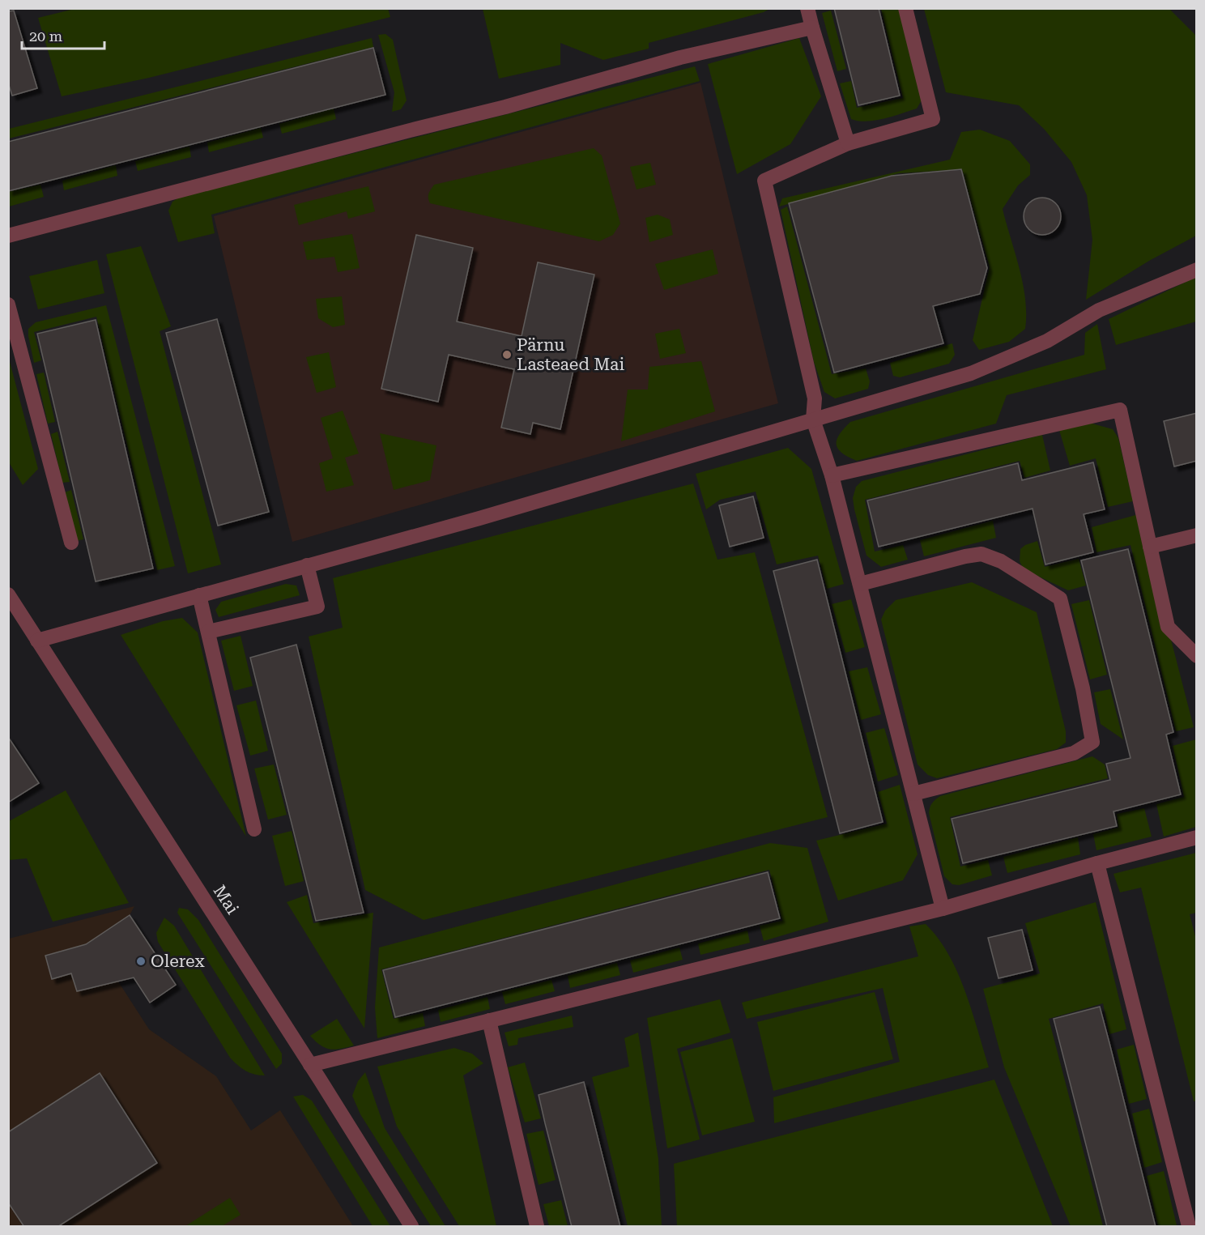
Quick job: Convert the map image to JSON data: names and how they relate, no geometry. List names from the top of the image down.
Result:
{
  "streets": {
    "street": ["Mai"]
  },
  "places": ["Pärnu Lasteaed Mai", "Olerex"],
  "scale_bar": "20 m"
}
